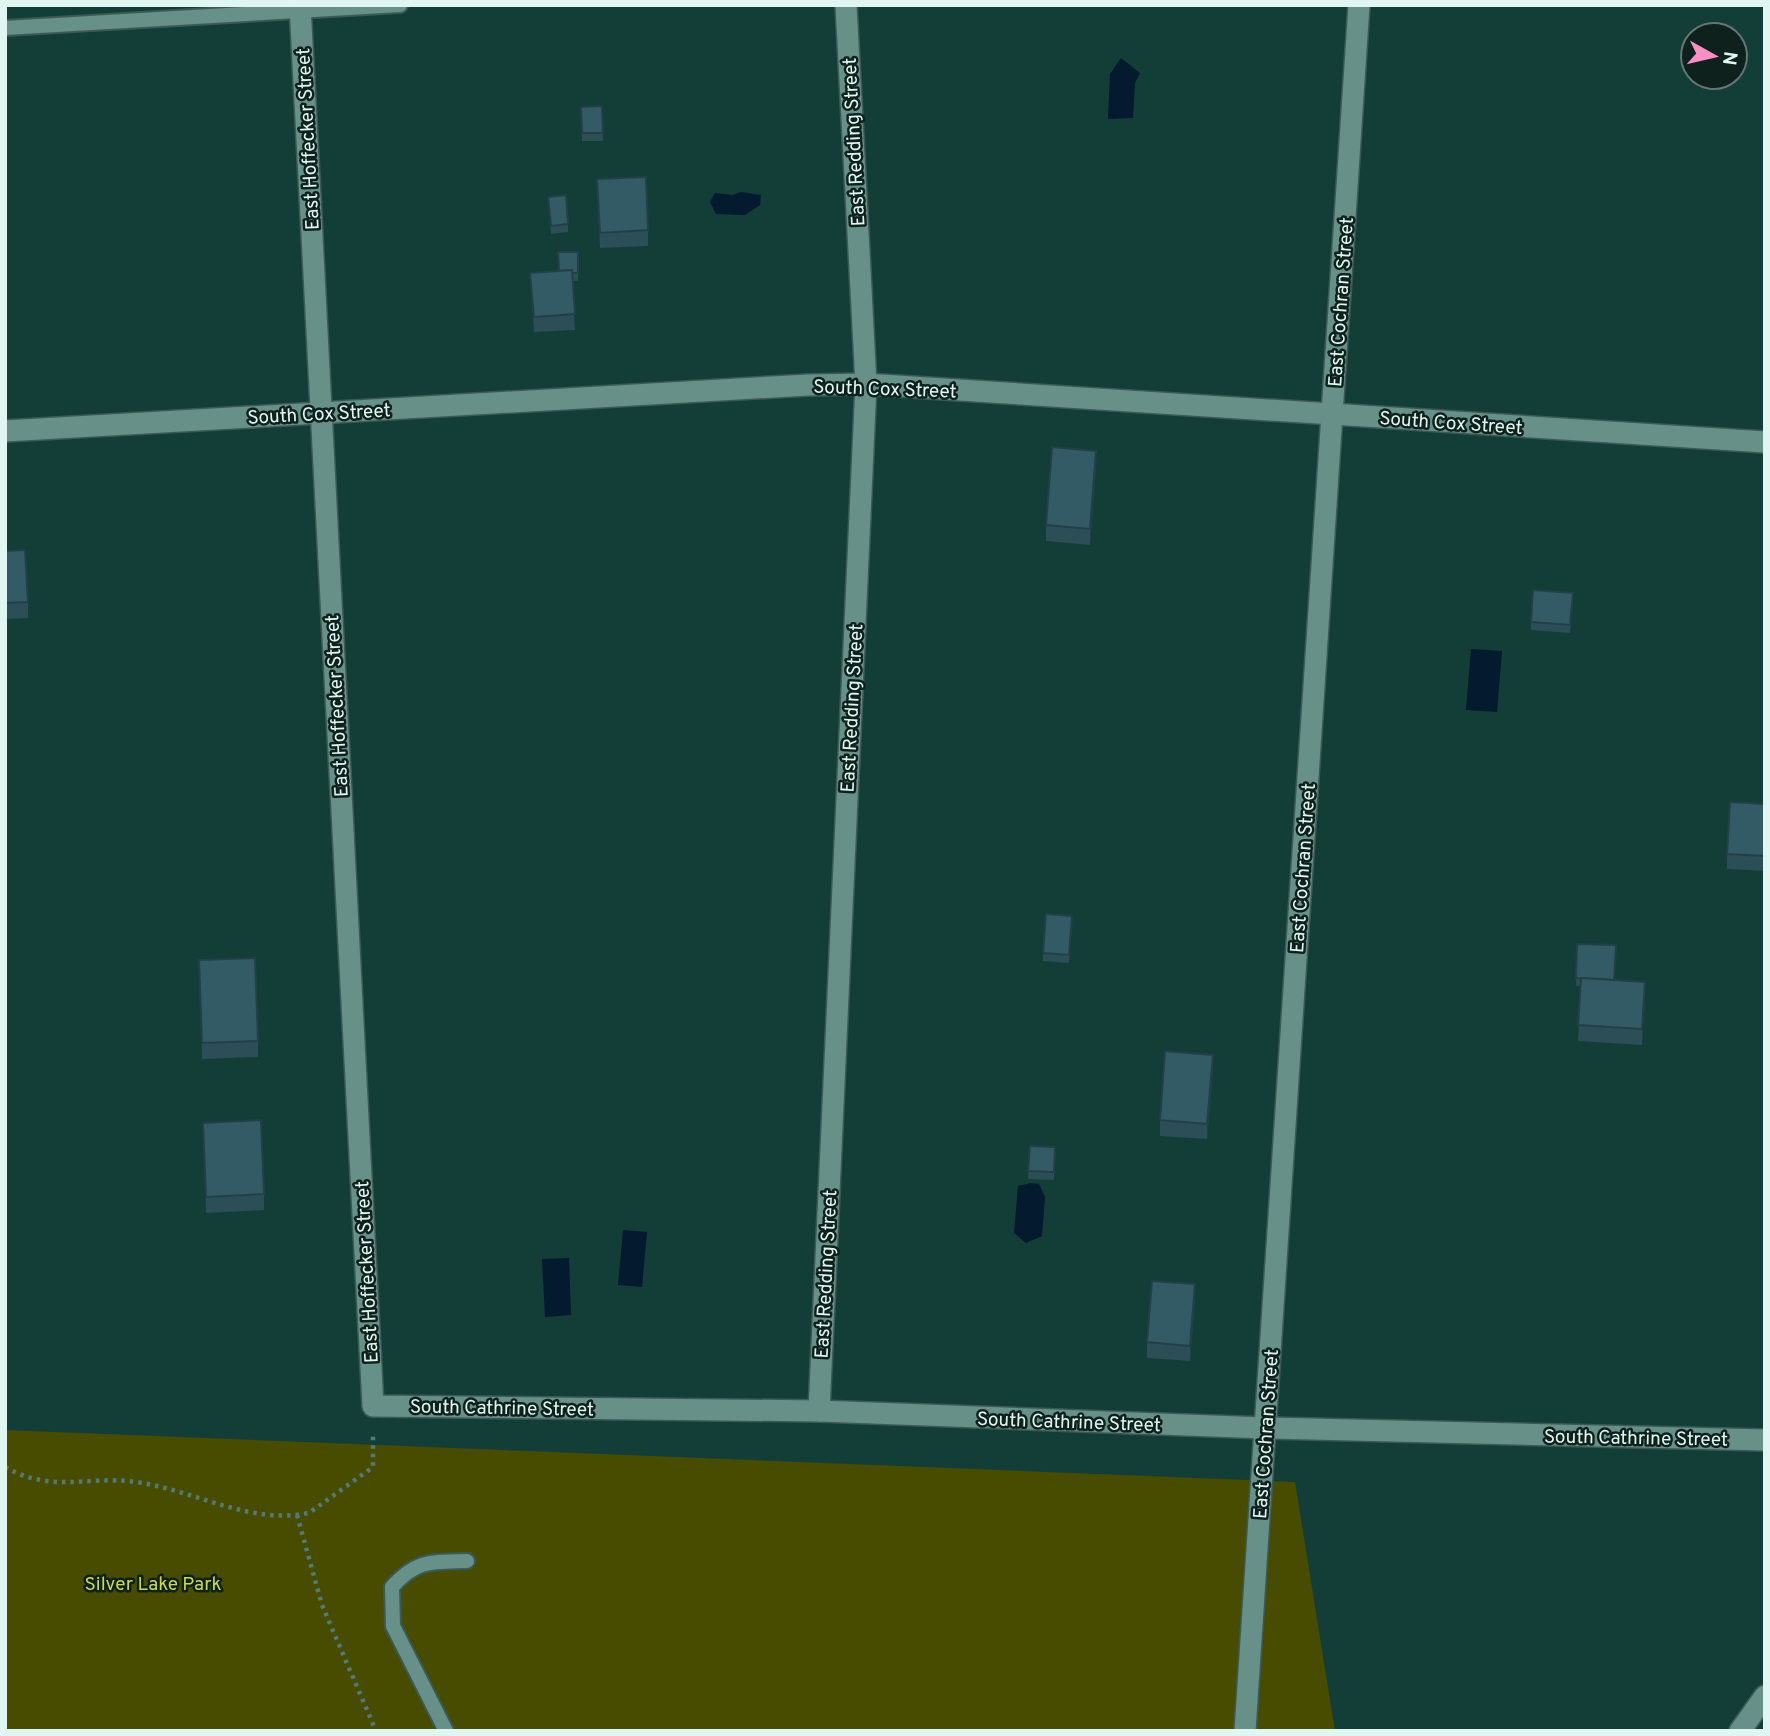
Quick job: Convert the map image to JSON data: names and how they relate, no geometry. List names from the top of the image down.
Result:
{
  "streets": {
    "street": [
      "East Hoffecker Street",
      "East Redding Street",
      "East Cochran Street",
      "South Cox Street",
      "South Cathrine Street"
    ]
  },
  "crossings": [
    ["East Hoffecker Street", "South Cox Street"],
    ["East Hoffecker Street", "South Cathrine Street"],
    ["East Redding Street", "South Cox Street"],
    ["East Redding Street", "South Cathrine Street"],
    ["East Cochran Street", "South Cox Street"],
    ["East Cochran Street", "South Cathrine Street"]
  ],
  "parks": ["Silver Lake Park"],
  "north": "right"
}
